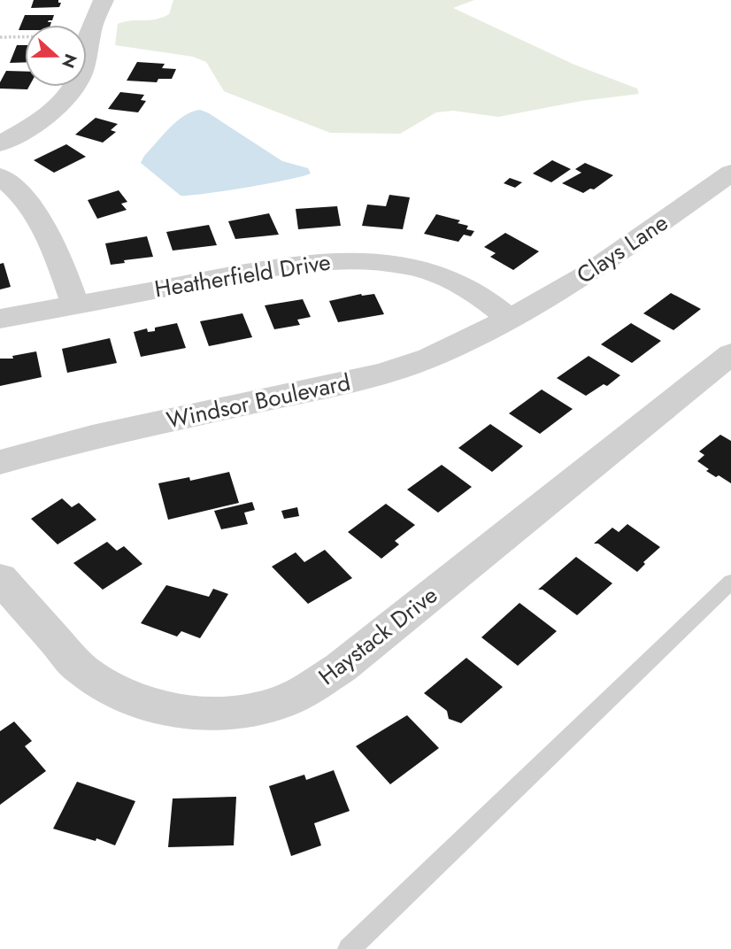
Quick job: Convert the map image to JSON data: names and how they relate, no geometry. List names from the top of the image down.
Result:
{
  "streets": {
    "street": [
      "Clays Lane",
      "Heatherfield Drive",
      "Windsor Boulevard",
      "Haystack Drive"
    ]
  },
  "crossings": [
    ["Clays Lane", "Heatherfield Drive"],
    ["Clays Lane", "Windsor Boulevard"],
    ["Heatherfield Drive", "Windsor Boulevard"]
  ],
  "north": "right"
}
